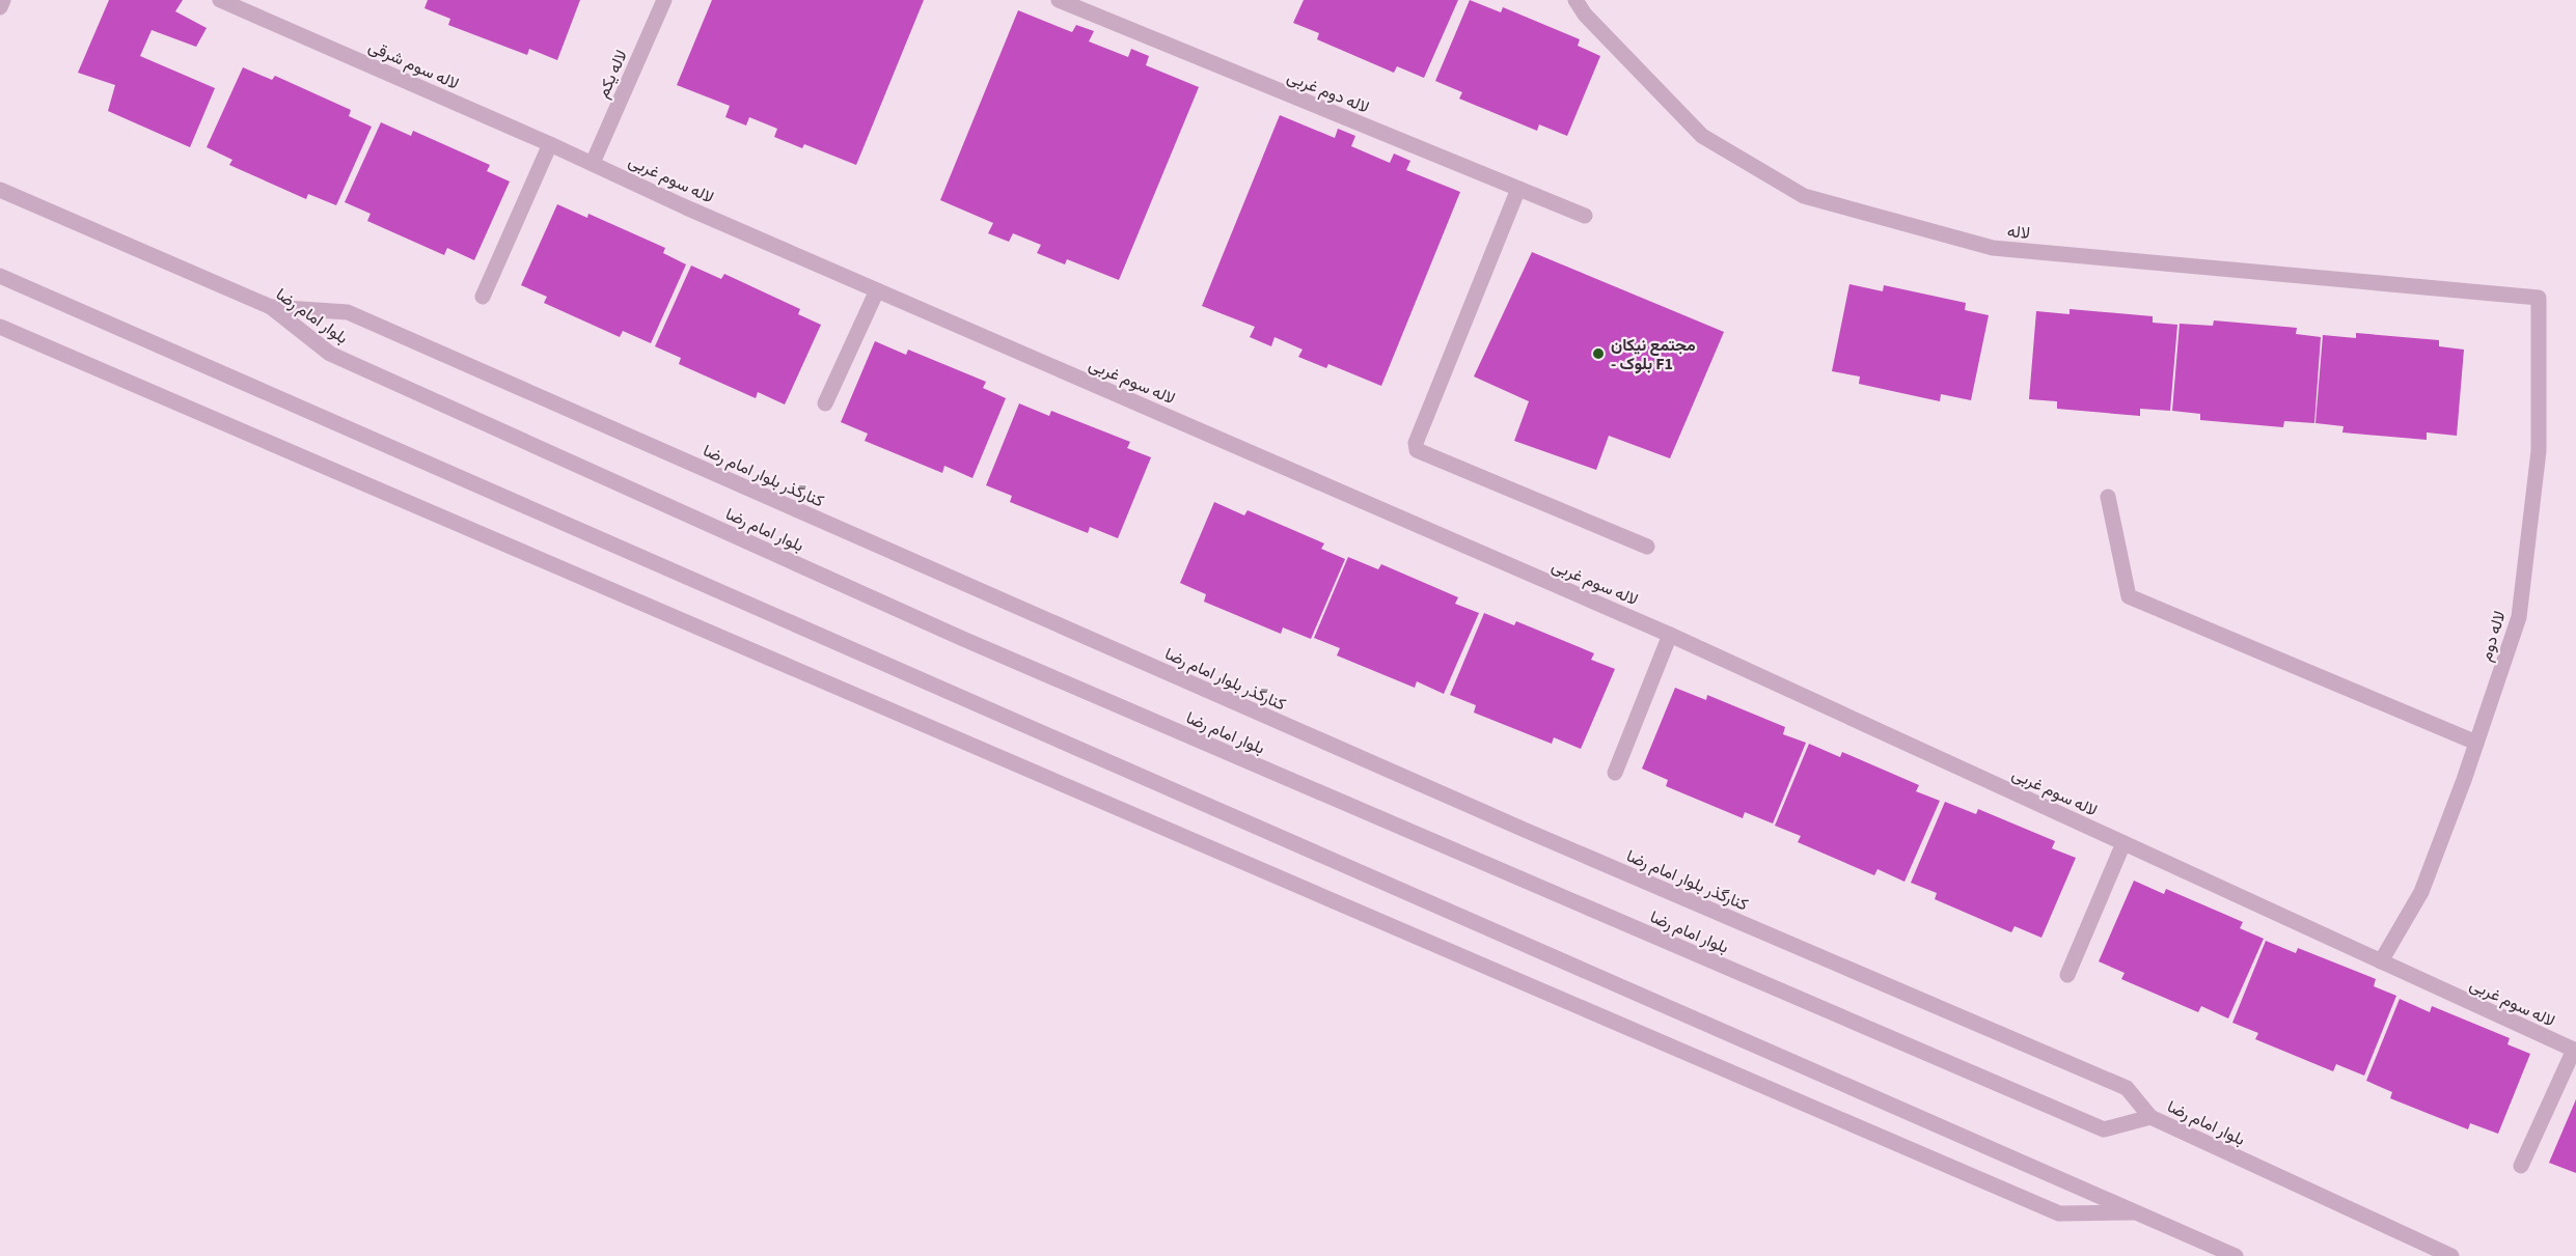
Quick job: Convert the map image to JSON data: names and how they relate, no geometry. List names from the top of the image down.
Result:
{
  "streets": {
    "street": [
      "لاله سوم شرقی",
      "لاله یکم",
      "لاله دوم غربی",
      "لاله سوم غربی",
      "لاله",
      "بلوار امام رضا",
      "کنارگذر بلوار امام رضا",
      "لاله دوم"
    ]
  },
  "crossings": [
    ["لاله سوم شرقی", "لاله یکم"],
    ["لاله سوم شرقی", "لاله سوم غربی"],
    ["لاله یکم", "لاله سوم غربی"],
    ["لاله سوم غربی", "لاله دوم"],
    ["لاله", "لاله دوم"],
    ["بلوار امام رضا", "کنارگذر بلوار امام رضا"]
  ],
  "places": ["مجتمع نیکان - بلوک F1"]
}
